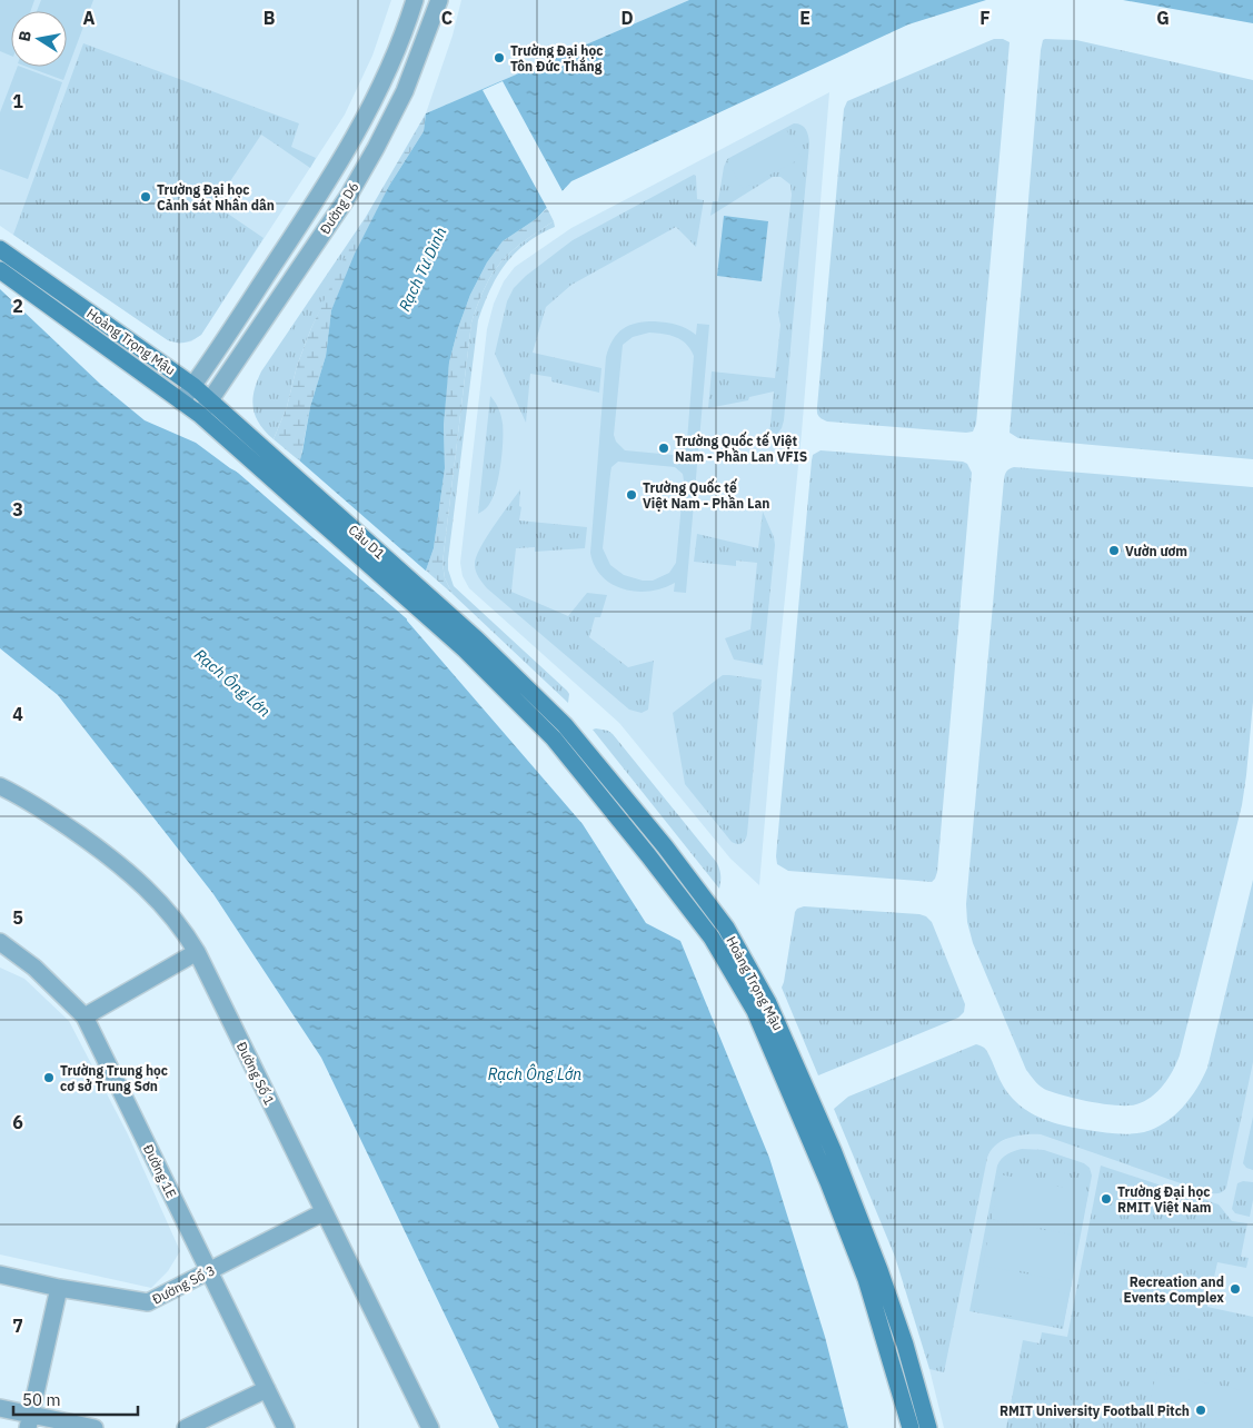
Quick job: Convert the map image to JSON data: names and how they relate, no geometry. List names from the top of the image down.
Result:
{
  "streets": {
    "main road": ["Hoàng Trọng Mậu", "Cầu D1"],
    "street": [
      "Đường D6",
      "Đường Số 1",
      "Đường 1E",
      "Đường Số 3"
    ]
  },
  "crossings": [
    ["Đường D6", "Hoàng Trọng Mậu"],
    ["Hoàng Trọng Mậu", "Cầu D1"],
    ["Đường Số 1", "Đường Số 3"],
    ["Đường 1E", "Đường Số 3"]
  ],
  "water": ["Rạch Tư Dinh", "Rạch Ông Lớn"],
  "places": [
    "Trường Đại học Tôn Đức Thắng",
    "Trường Đại học Cảnh sát Nhân dân",
    "Trường Quốc tế Việt Nam - Phần Lan VFIS",
    "Trường Quốc tế Việt Nam - Phần Lan",
    "Vườn ươm",
    "Trường Trung học cơ sở Trung Sơn",
    "Trường Đại học RMIT Việt Nam",
    "Recreation and Events Complex",
    "RMIT University Football Pitch"
  ],
  "scale_bar": "50 m",
  "north": "left",
  "grid": {
    "columns": [
      "A",
      "B",
      "C",
      "D",
      "E",
      "F",
      "G"
    ],
    "rows": [
      "1",
      "2",
      "3",
      "4",
      "5",
      "6",
      "7"
    ]
  }
}
